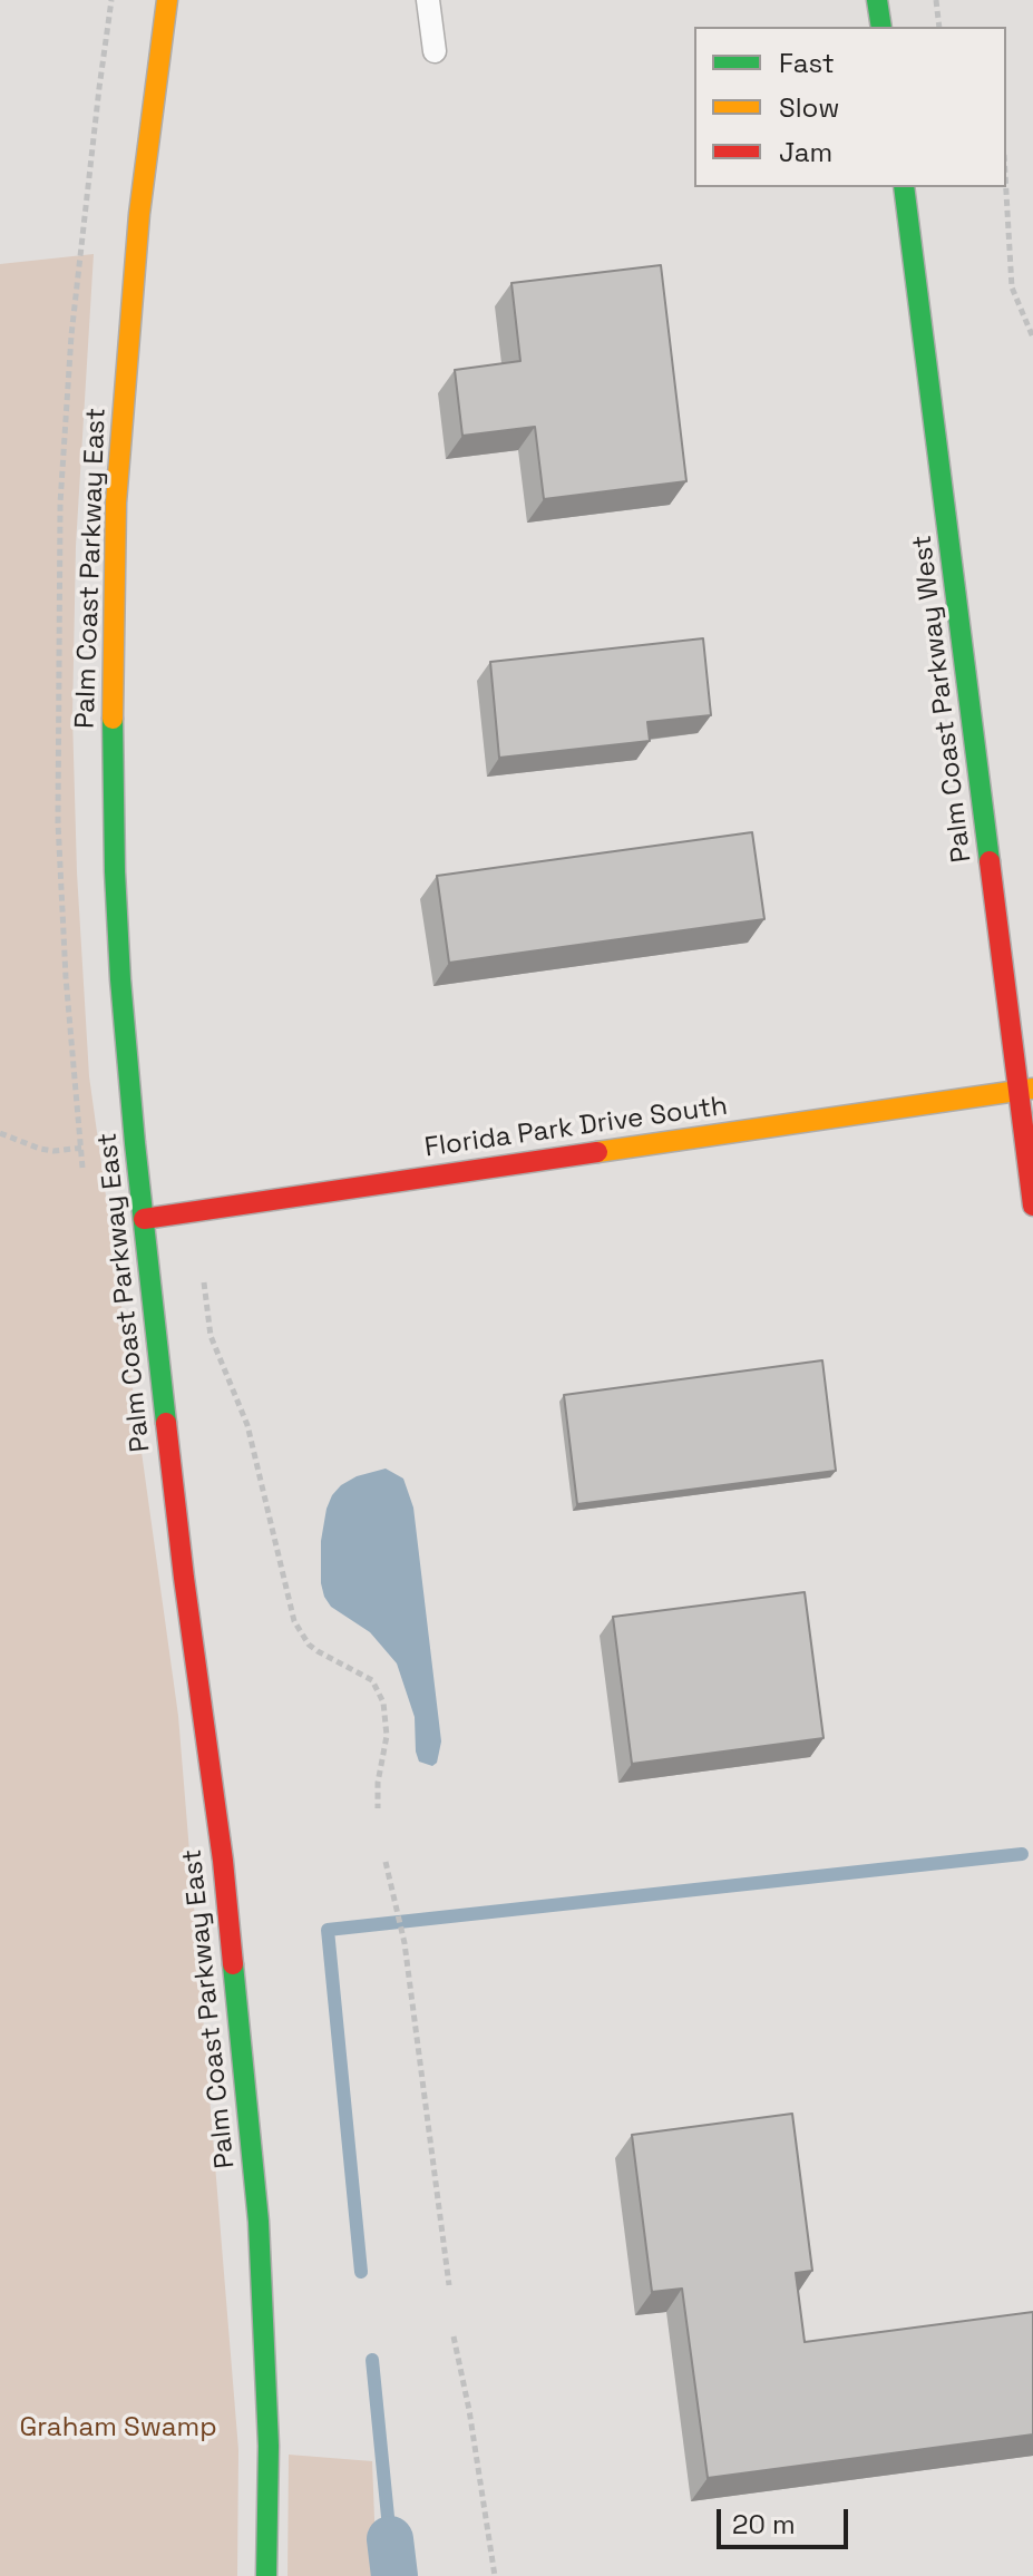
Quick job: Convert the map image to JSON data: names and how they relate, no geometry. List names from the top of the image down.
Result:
{
  "streets": {
    "main road": ["Palm Coast Parkway East", "Palm Coast Parkway West", "Florida Park Drive South"]
  },
  "crossings": [
    ["Palm Coast Parkway East", "Florida Park Drive South"],
    ["Palm Coast Parkway West", "Florida Park Drive South"]
  ],
  "parks": ["Graham Swamp"],
  "legend": ["Fast", "Slow", "Jam"],
  "scale_bar": "20 m"
}
